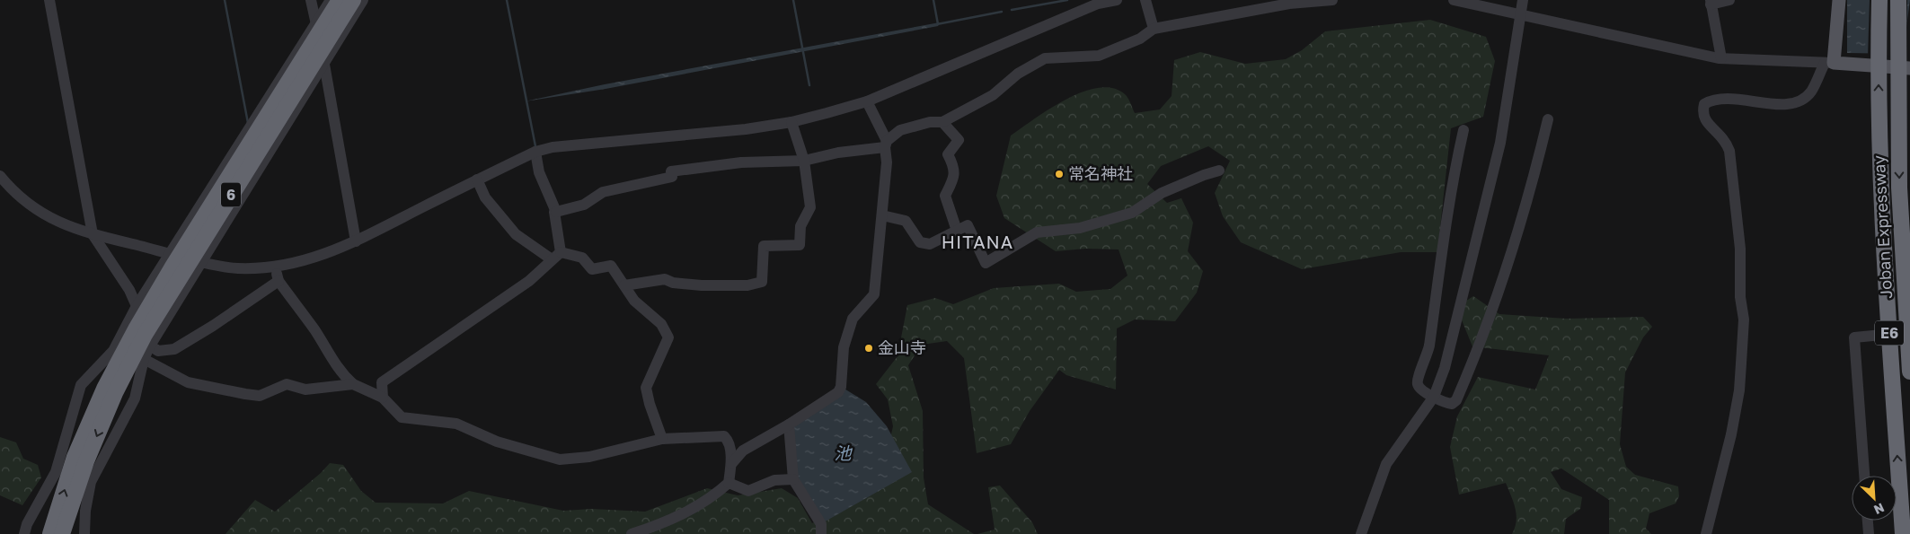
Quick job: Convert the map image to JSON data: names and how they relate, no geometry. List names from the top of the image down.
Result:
{
  "streets": {
    "highway": ["6", "Joban Expressway", "E6"]
  },
  "districts": ["HITANA"],
  "water": ["池"],
  "places": ["常名神社", "金山寺"],
  "north": "bottom right"
}
